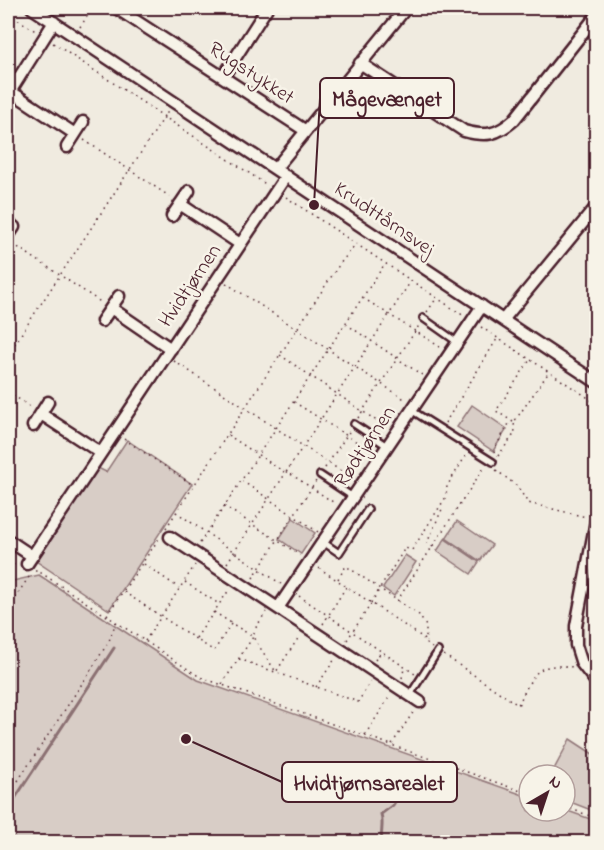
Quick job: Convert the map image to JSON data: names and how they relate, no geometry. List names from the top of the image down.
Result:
{
  "streets": {
    "street": [
      "Rugstykket",
      "Krudttårnsvej",
      "Hvidtjørnen",
      "Rødtjørnen"
    ]
  },
  "crossings": [
    ["Krudttårnsvej", "Hvidtjørnen"],
    ["Krudttårnsvej", "Rødtjørnen"]
  ],
  "places": ["Mågevænget", "Hvidtjørnsarealet"],
  "north": "top right"
}
